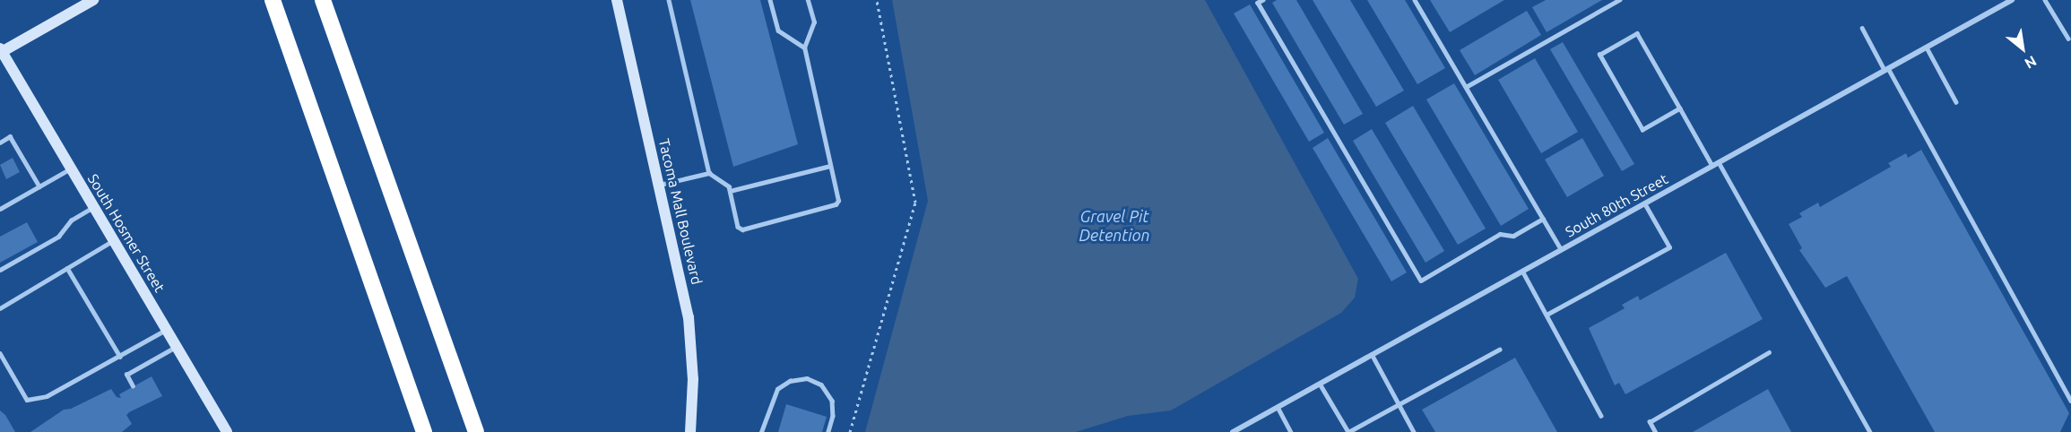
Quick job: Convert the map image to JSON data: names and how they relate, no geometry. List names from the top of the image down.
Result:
{
  "streets": {
    "main road": ["Tacoma Mall Boulevard", "South Hosmer Street"],
    "street": ["South 80th Street"]
  },
  "water": ["Gravel Pit Detention"],
  "north": "bottom right"
}
